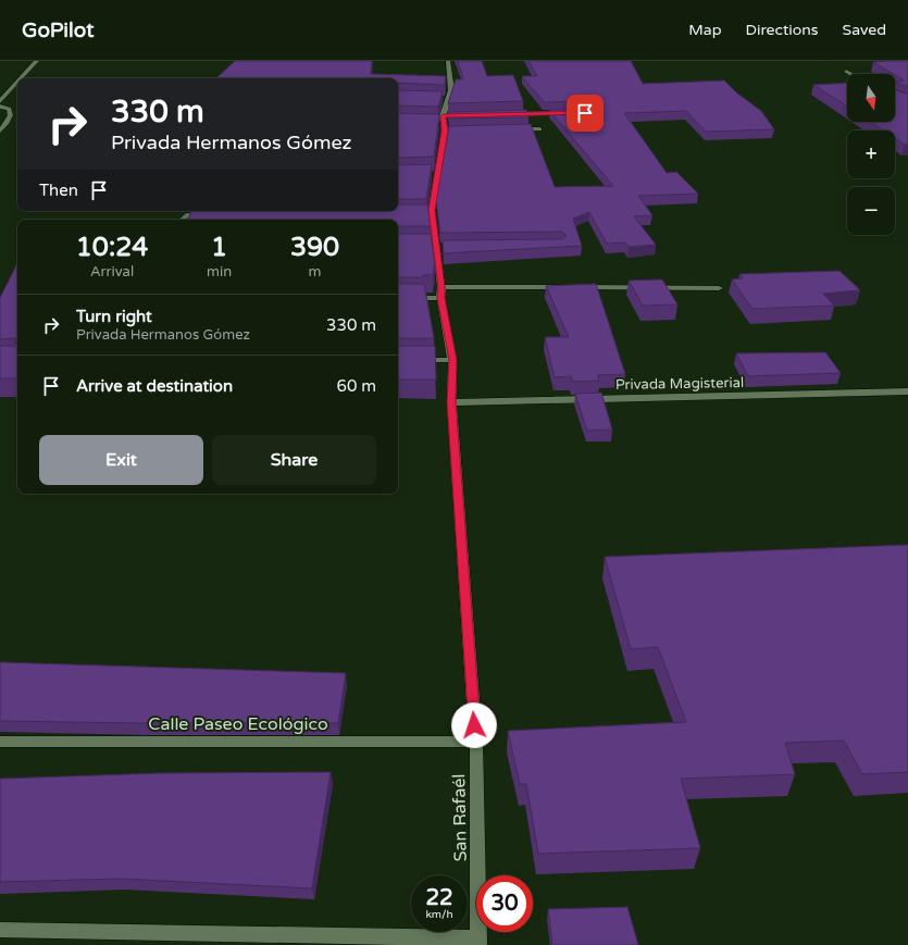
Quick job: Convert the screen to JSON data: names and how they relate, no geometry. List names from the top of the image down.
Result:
{
  "streets": {
    "street": ["Privada Magisterial", "Calle Paseo Ecológico", "San Rafaél"]
  },
  "crossings": [
    ["Privada Magisterial", "San Rafaél"],
    ["Calle Paseo Ecológico", "San Rafaél"]
  ],
  "north": "bottom",
  "page": {
    "header": "GoPilot",
    "nav": ["Map", "Directions", "Saved"],
    "map_buttons": ["+", "−"],
    "turn": ["330 m", "Privada Hermanos Gómez"],
    "then": "Then",
    "eta": [
      "10:24",
      "Arrival",
      "1",
      "min",
      "390",
      "m"
    ],
    "list": [
      {
        "name": "Turn right",
        "note": "Privada Hermanos Gómez",
        "value": "330 m"
      },
      {
        "name": "Arrive at destination",
        "value": "60 m"
      }
    ],
    "buttons": ["Exit", "Share"],
    "speed": "22 km/h",
    "limit": "30"
  }
}
